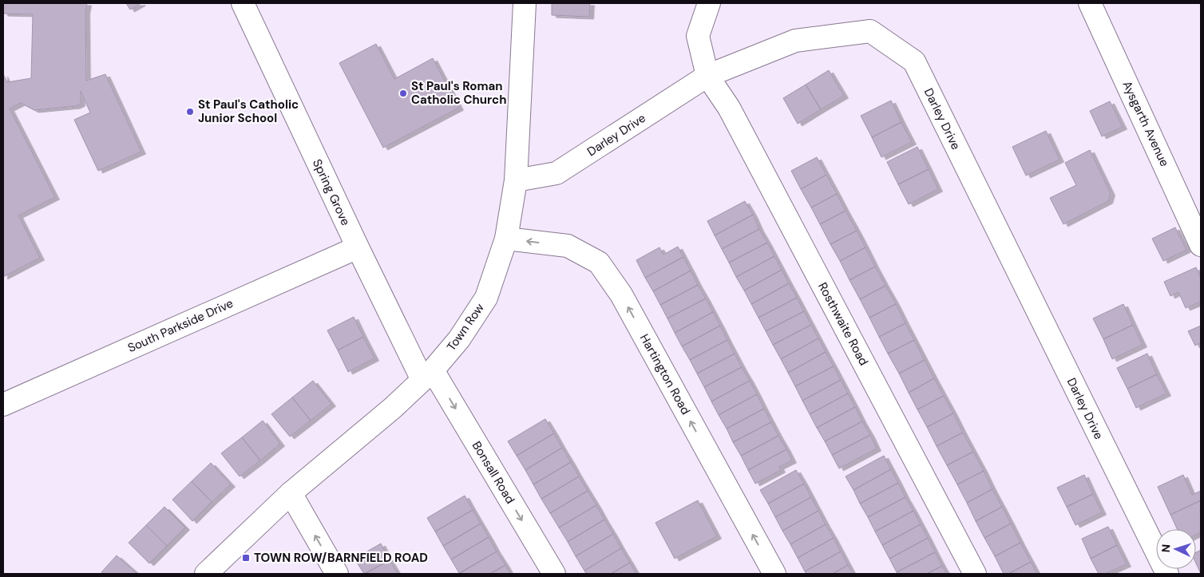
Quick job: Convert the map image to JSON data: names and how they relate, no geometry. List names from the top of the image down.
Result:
{
  "streets": {
    "street": [
      "Darley Drive",
      "Aysgarth Avenue",
      "Spring Grove",
      "Rosthwaite Road",
      "South Parkside Drive",
      "Town Row",
      "Hartington Road",
      "Bonsall Road"
    ]
  },
  "crossings": [
    ["Darley Drive", "Rosthwaite Road"],
    ["Darley Drive", "Town Row"],
    ["Spring Grove", "South Parkside Drive"],
    ["Spring Grove", "Town Row"],
    ["Spring Grove", "Bonsall Road"],
    ["Town Row", "Hartington Road"],
    ["Town Row", "Bonsall Road"]
  ],
  "one_way": ["Hartington Road"],
  "places": {
    "other": ["St Paul's Roman Catholic Church", "St Paul's Catholic Junior School"],
    "transit": ["TOWN ROW/BARNFIELD ROAD"]
  },
  "north": "left"
}
